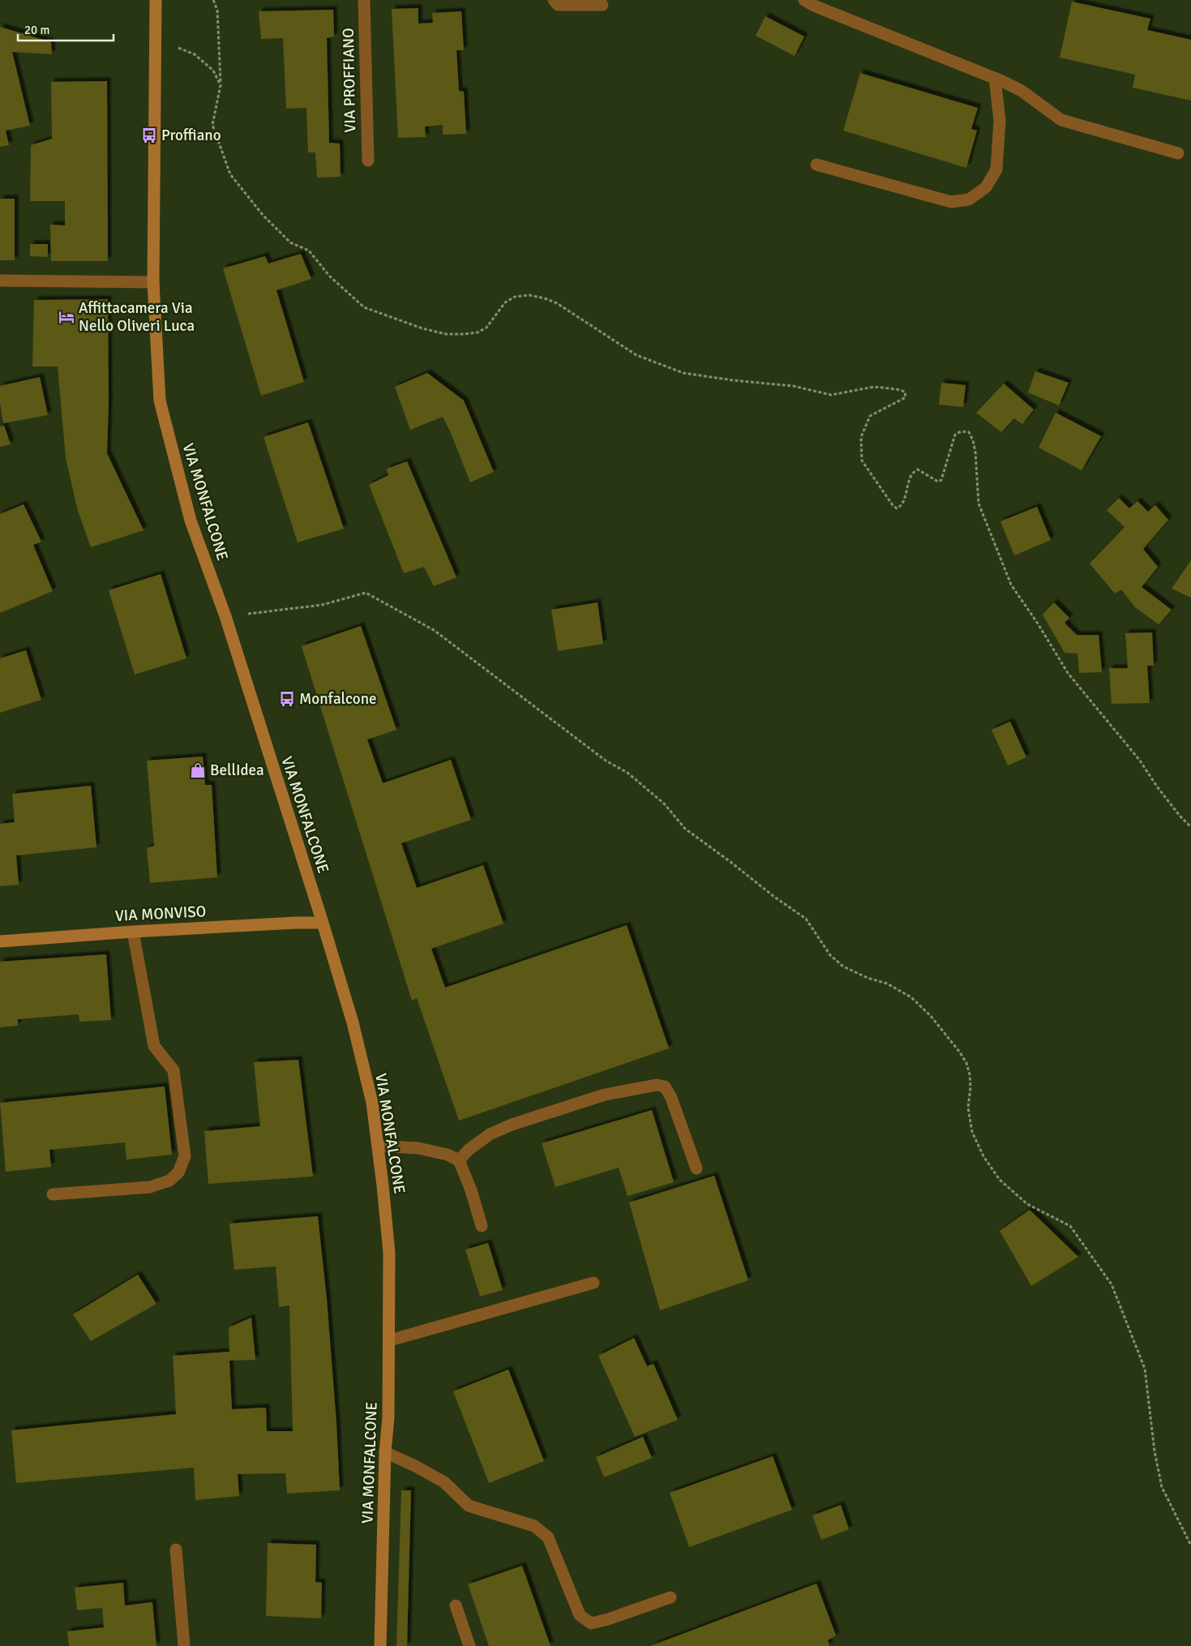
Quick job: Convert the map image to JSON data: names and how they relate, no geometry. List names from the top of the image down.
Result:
{
  "streets": {
    "main road": ["VIA MONFALCONE", "VIA MONVISO"],
    "street": ["VIA PROFFIANO"]
  },
  "crossings": [
    ["VIA MONFALCONE", "VIA MONVISO"]
  ],
  "places": {
    "bus stop": ["Proffiano", "Monfalcone"],
    "hotel": ["Affittacamera Via Nello Oliveri Luca"],
    "shop": ["BellIdea"]
  },
  "scale_bar": "20 m"
}
